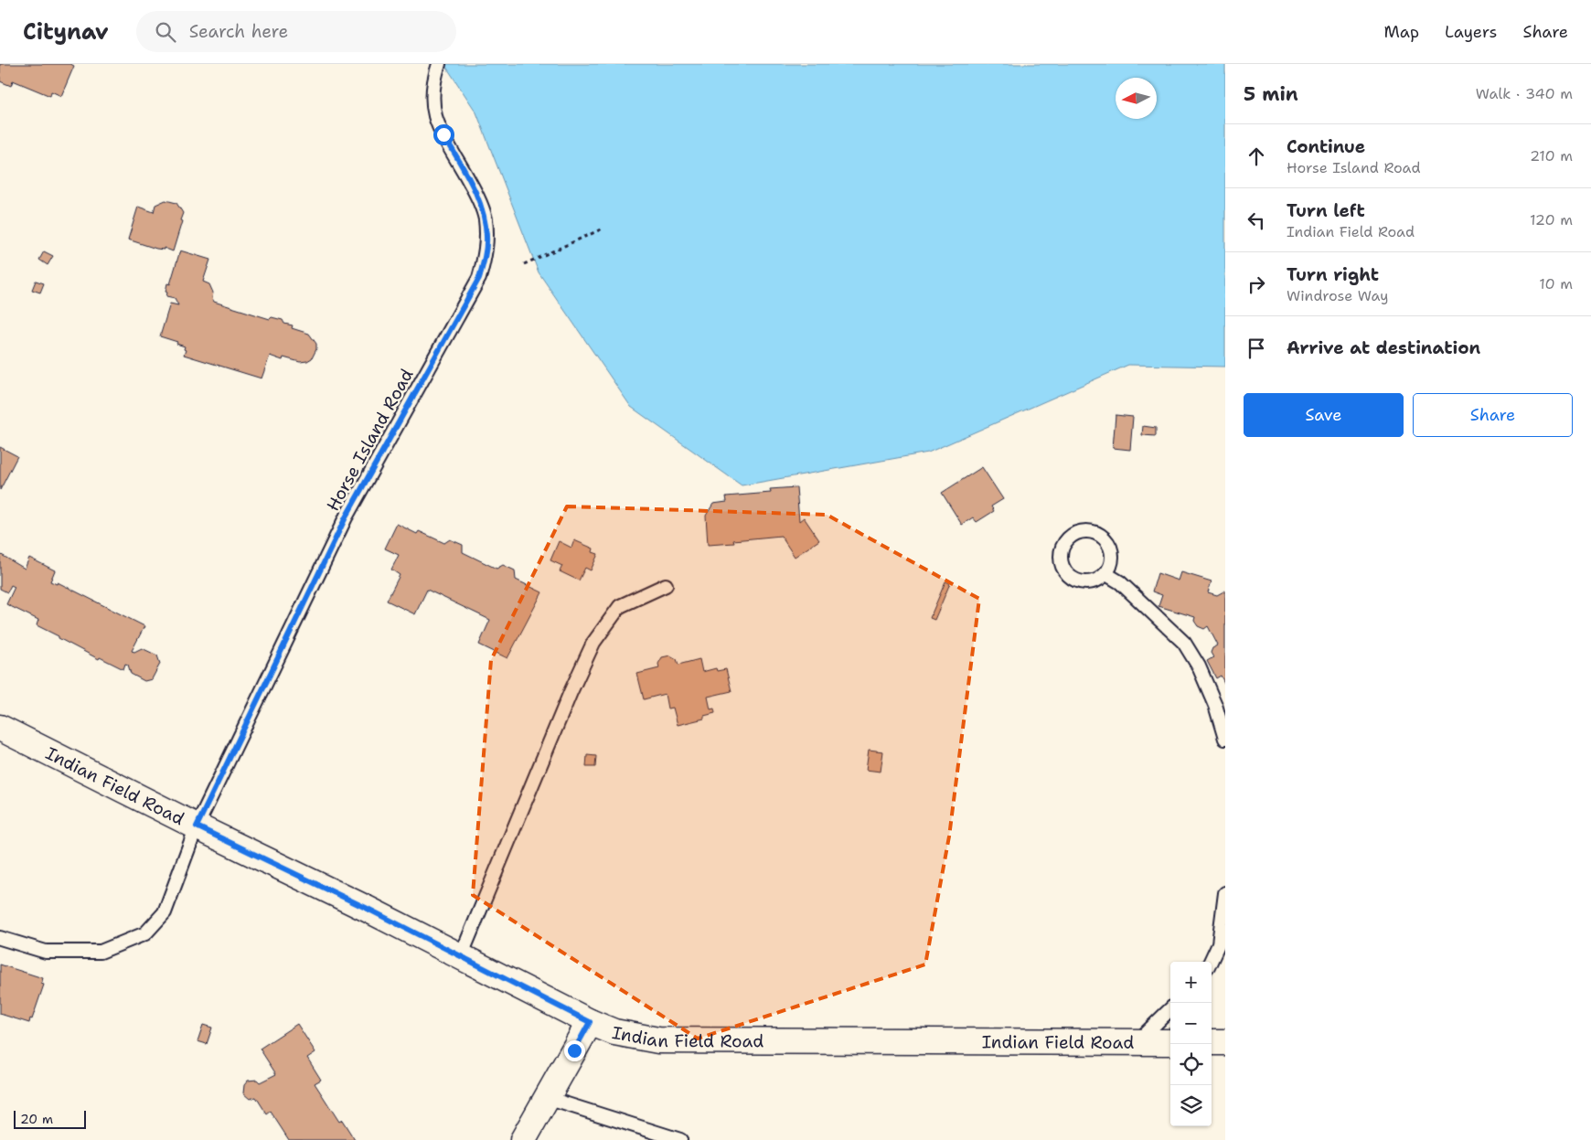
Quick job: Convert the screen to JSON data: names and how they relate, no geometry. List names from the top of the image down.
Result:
{
  "streets": {
    "street": ["Indian Field Road"],
    "lane": ["Horse Island Road"]
  },
  "crossings": [
    ["Horse Island Road", "Indian Field Road"]
  ],
  "scale_bar": "20 m",
  "north": "left",
  "page": {
    "header": "Citynav",
    "search": "Search here",
    "nav": ["Map", "Layers", "Share"],
    "heading": ["5 min", "Walk · 340 m"],
    "list": [
      ["Continue", "Horse Island Road", "210 m"],
      ["Turn left", "Indian Field Road", "120 m"],
      ["Turn right", "Windrose Way", "10 m"],
      "Arrive at destination"
    ],
    "buttons": ["Save", "Share"],
    "map_buttons": ["+", "−"],
    "scale": "20 m"
  }
}
